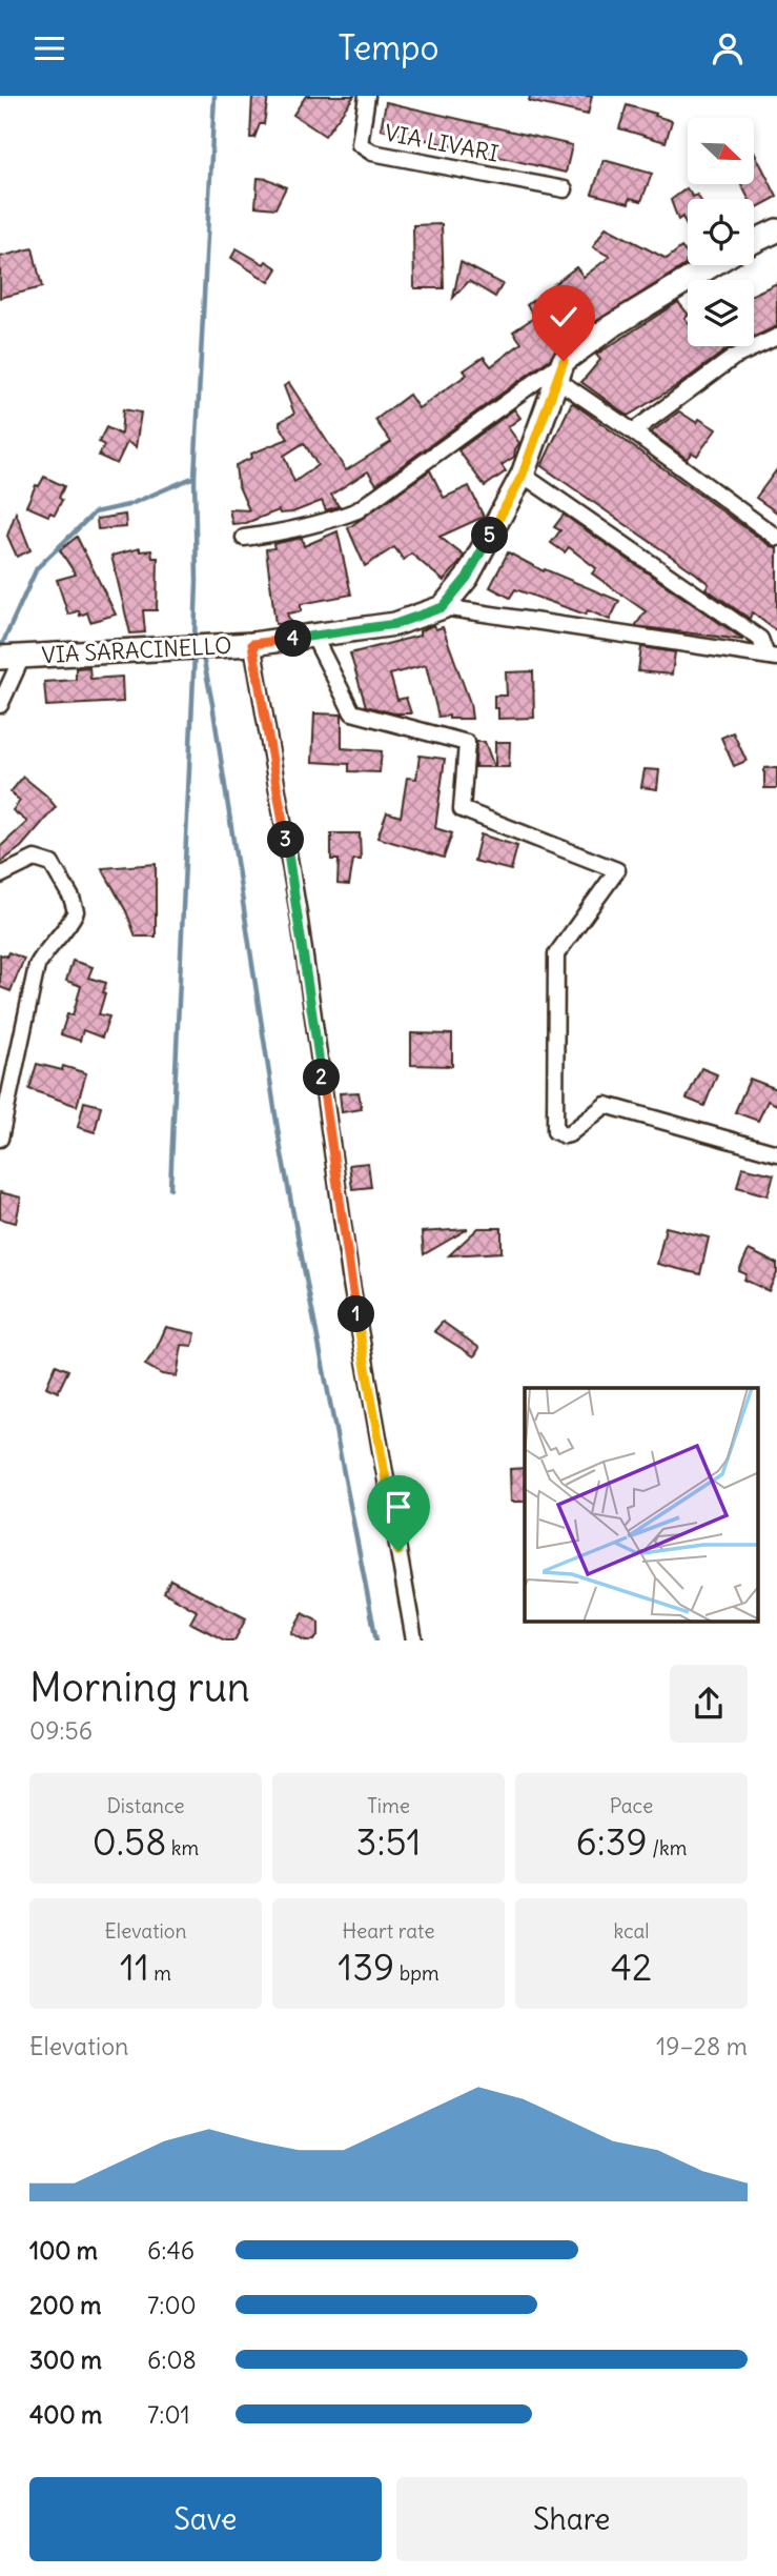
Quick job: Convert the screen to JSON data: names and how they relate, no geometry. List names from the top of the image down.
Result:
{
  "streets": {
    "street": ["VIA LIVARI", "VIA SARACINELLO"]
  },
  "north": "bottom right",
  "page": {
    "header": "Tempo",
    "pins": [
      "5",
      "4",
      "3",
      "2",
      "1"
    ],
    "heading": ["Morning run", "09:56"],
    "stats": [
      ["Distance", "0.58 km"],
      ["Time", "3:51"],
      ["Pace", "6:39 /km"],
      ["Elevation", "11 m"],
      ["Heart rate", "139 bpm"],
      ["kcal", "42"]
    ],
    "chart": ["Elevation", "19–28 m"],
    "list": [
      {
        "name": "100 m",
        "note": "6:46"
      },
      {
        "name": "200 m",
        "note": "7:00"
      },
      {
        "name": "300 m",
        "note": "6:08"
      },
      {
        "name": "400 m",
        "note": "7:01"
      }
    ],
    "buttons": ["Save", "Share"]
  }
}
